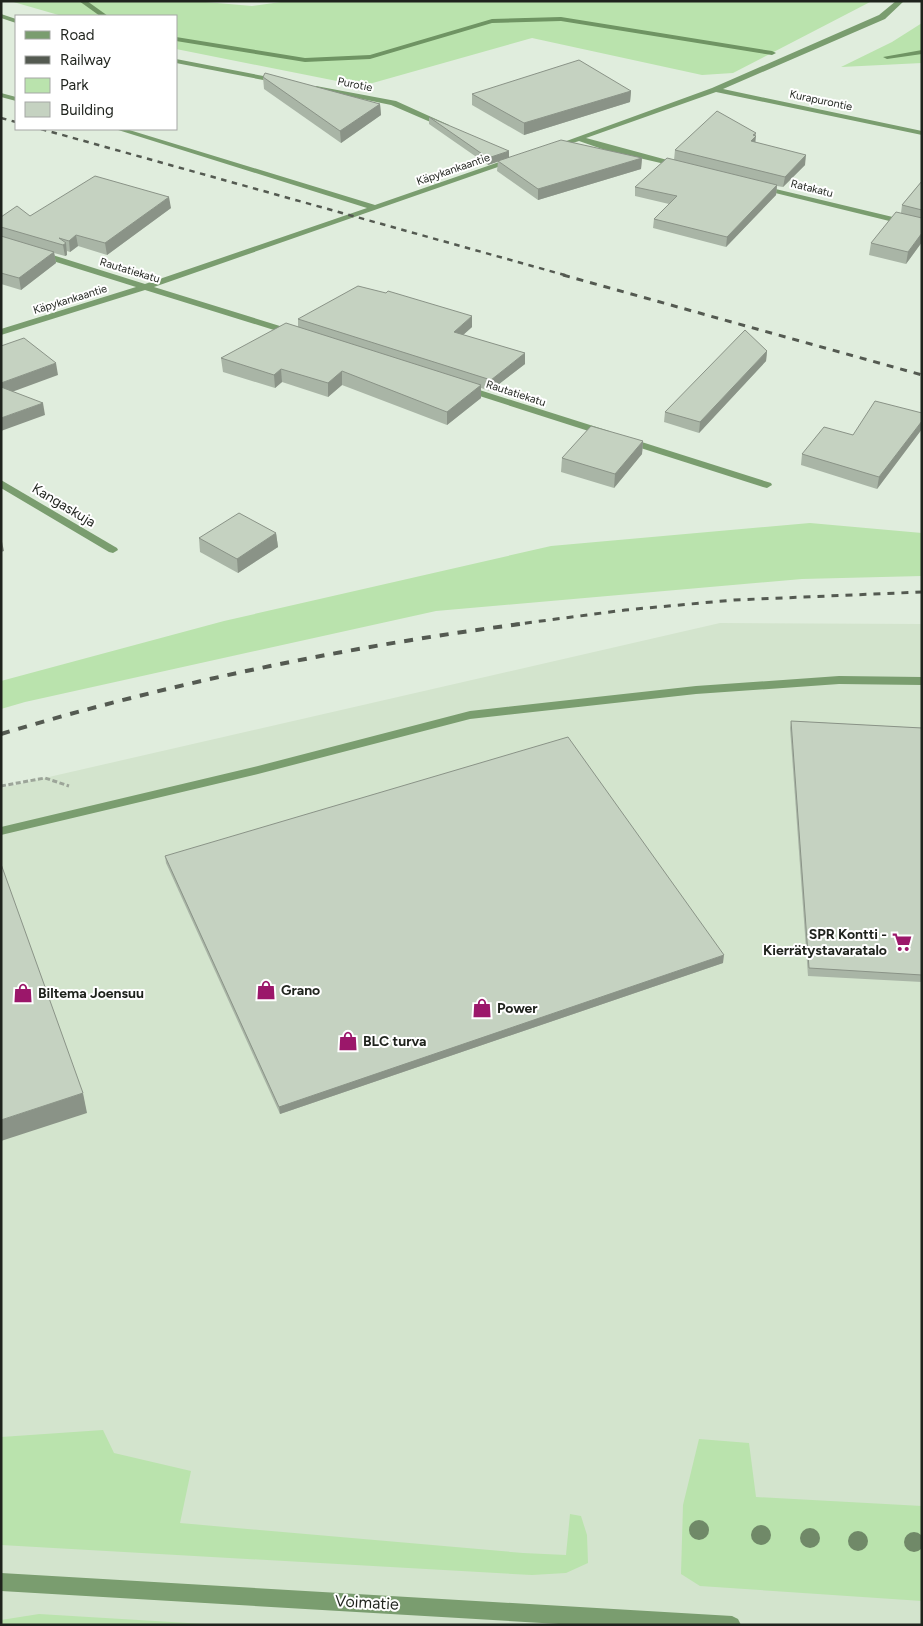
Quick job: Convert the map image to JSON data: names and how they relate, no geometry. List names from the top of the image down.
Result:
{
  "streets": {
    "street": [
      "Purotie",
      "Kurapurontie",
      "Käpykankaantie",
      "Ratakatu",
      "Rautatiekatu",
      "Kangaskuja",
      "Voimatie"
    ]
  },
  "crossings": [
    ["Käpykankaantie", "Rautatiekatu"]
  ],
  "places": {
    "supermarket": ["SPR Kontti - Kierrätystavaratalo"],
    "shop": [
      "Grano",
      "Biltema Joensuu",
      "Power",
      "BLC turva"
    ]
  },
  "legend": [
    "Road",
    "Railway",
    "Park",
    "Building"
  ]
}
